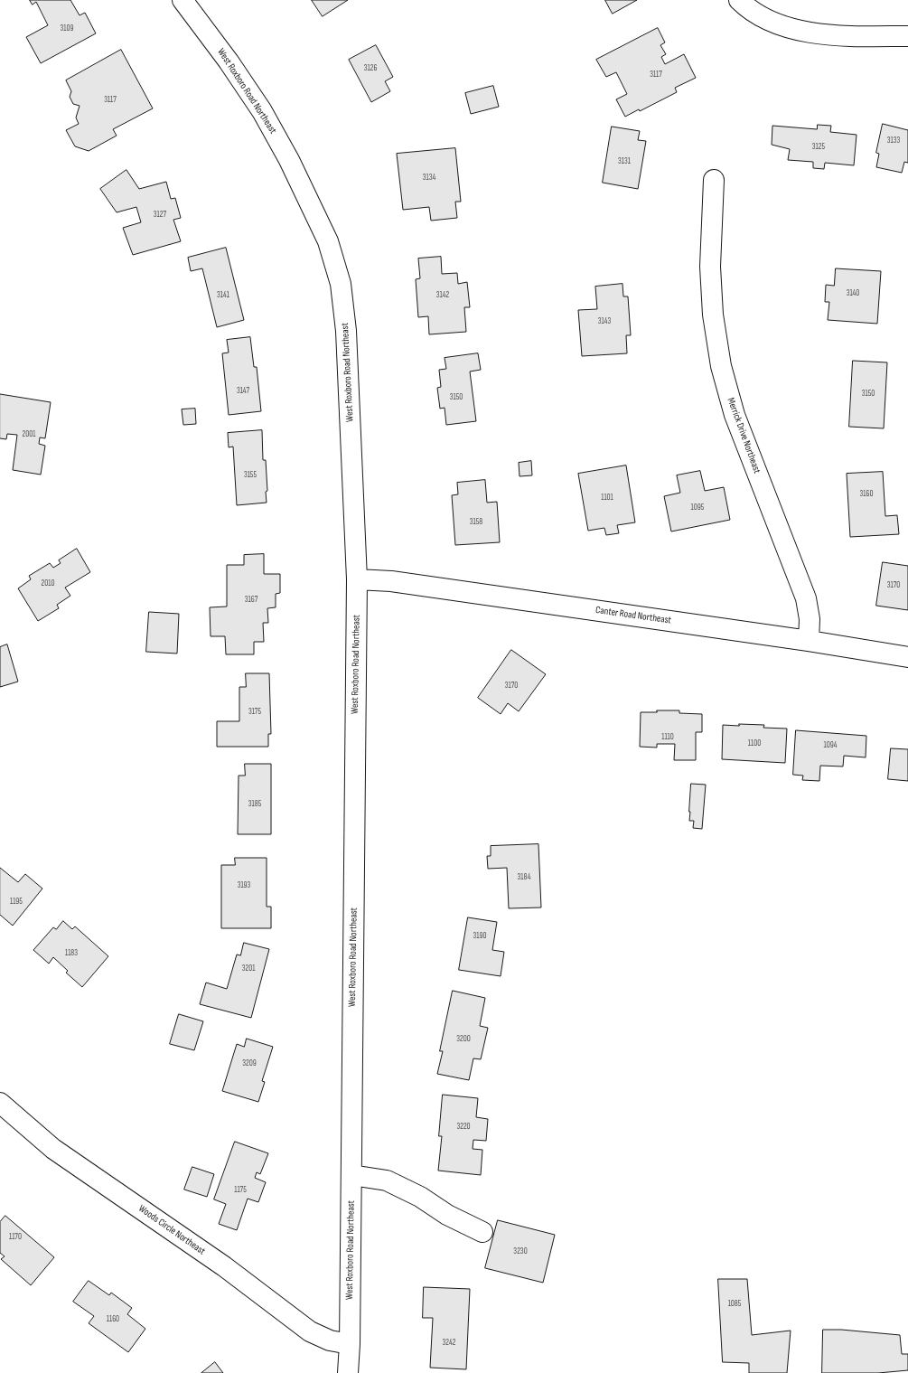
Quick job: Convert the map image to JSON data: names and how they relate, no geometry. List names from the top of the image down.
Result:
{
  "streets": {
    "street": [
      "West Roxboro Road Northeast",
      "Merrick Drive Northeast",
      "Canter Road Northeast",
      "Woods Circle Northeast"
    ]
  },
  "crossings": [
    ["West Roxboro Road Northeast", "Canter Road Northeast"],
    ["West Roxboro Road Northeast", "Woods Circle Northeast"],
    ["Merrick Drive Northeast", "Canter Road Northeast"]
  ],
  "house_numbers": [
    "3109",
    "3126",
    "3117",
    "3117",
    "3133",
    "3125",
    "3131",
    "3134",
    "3127",
    "3140",
    "3141",
    "3142",
    "3143",
    "3147",
    "3150",
    "3150",
    "2001",
    "3155",
    "3160",
    "1101",
    "1095",
    "3158",
    "2010",
    "3170",
    "3167",
    "3170",
    "3175",
    "1110",
    "1100",
    "1094",
    "3185",
    "3184",
    "3193",
    "1195",
    "3190",
    "1183",
    "3201",
    "3200",
    "3209",
    "3220",
    "1175",
    "1170",
    "3230",
    "1085",
    "1160",
    "3242"
  ]
}
